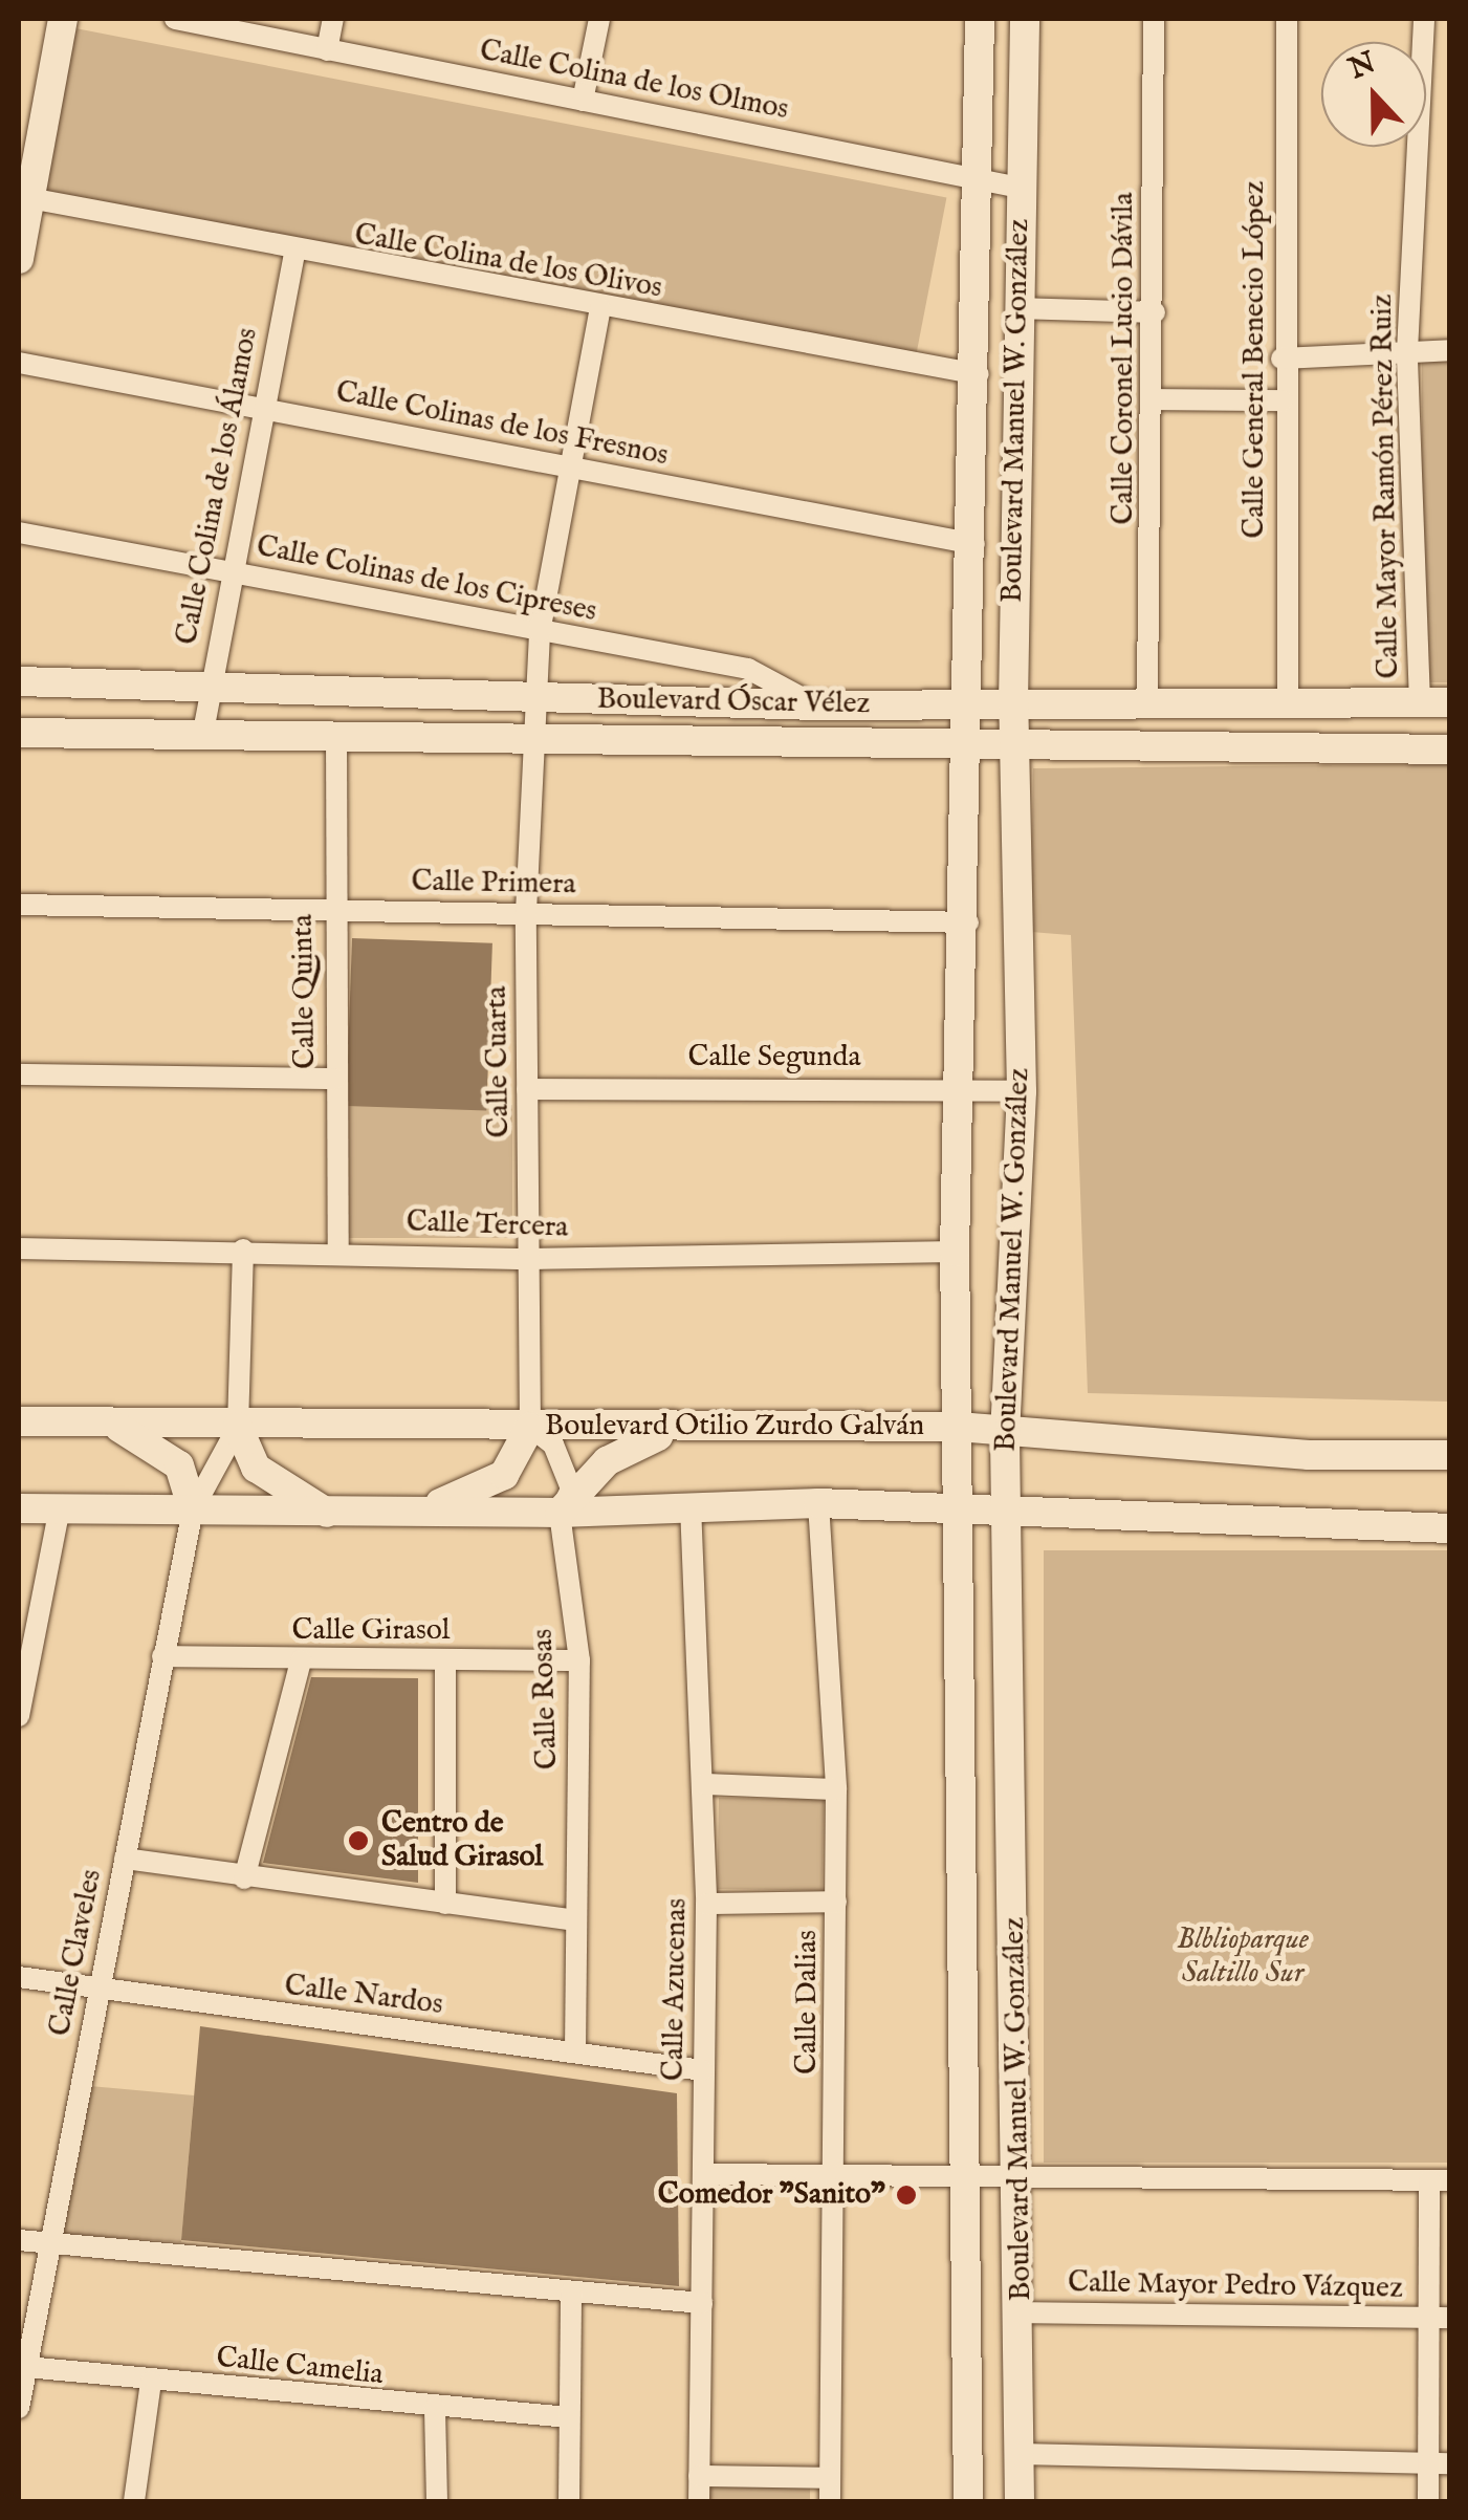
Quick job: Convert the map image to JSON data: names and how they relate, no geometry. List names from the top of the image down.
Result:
{
  "streets": {
    "street": [
      "Calle Colina de los Olmos",
      "Calle Colina de los Olivos",
      "Calle Coronel Lucio Dávila",
      "Calle General Benecio López",
      "Boulevard Manuel W. González",
      "Calle Colinas de los Fresnos",
      "Calle Colina de los Álamos",
      "Calle Mayor Ramón Pérez Ruiz",
      "Calle Colinas de los Cipreses",
      "Boulevard Óscar Vélez",
      "Calle Primera",
      "Calle Quinta",
      "Calle Segunda",
      "Calle Cuarta",
      "Calle Tercera",
      "Boulevard Otilio Zurdo Galván",
      "Calle Girasol",
      "Calle Rosas",
      "Calle Claveles",
      "Calle Azucenas",
      "Calle Nardos",
      "Calle Dalias",
      "Calle Mayor Pedro Vázquez",
      "Calle Camelia"
    ]
  },
  "crossings": [
    ["Calle Colina de los Olmos", "Boulevard Manuel W. González"],
    ["Calle Colina de los Olivos", "Boulevard Manuel W. González"],
    ["Calle Colina de los Olivos", "Calle Colina de los Álamos"],
    ["Calle Colina de los Olivos", "Calle Cuarta"],
    ["Calle Coronel Lucio Dávila", "Boulevard Óscar Vélez"],
    ["Calle General Benecio López", "Boulevard Óscar Vélez"],
    ["Boulevard Manuel W. González", "Calle Colinas de los Fresnos"],
    ["Boulevard Manuel W. González", "Boulevard Óscar Vélez"],
    ["Boulevard Manuel W. González", "Calle Primera"],
    ["Boulevard Manuel W. González", "Calle Segunda"],
    ["Boulevard Manuel W. González", "Calle Tercera"],
    ["Boulevard Manuel W. González", "Boulevard Otilio Zurdo Galván"],
    ["Boulevard Manuel W. González", "Calle Mayor Pedro Vázquez"],
    ["Calle Colinas de los Fresnos", "Calle Colina de los Álamos"],
    ["Calle Colinas de los Fresnos", "Calle Cuarta"],
    ["Calle Colina de los Álamos", "Calle Colinas de los Cipreses"],
    ["Calle Colina de los Álamos", "Boulevard Óscar Vélez"],
    ["Calle Mayor Ramón Pérez Ruiz", "Boulevard Óscar Vélez"],
    ["Calle Colinas de los Cipreses", "Boulevard Óscar Vélez"],
    ["Calle Colinas de los Cipreses", "Calle Cuarta"],
    ["Boulevard Óscar Vélez", "Calle Quinta"],
    ["Boulevard Óscar Vélez", "Calle Cuarta"],
    ["Calle Primera", "Calle Quinta"],
    ["Calle Primera", "Calle Cuarta"],
    ["Calle Quinta", "Calle Tercera"],
    ["Calle Segunda", "Calle Cuarta"],
    ["Calle Cuarta", "Calle Tercera"],
    ["Calle Cuarta", "Boulevard Otilio Zurdo Galván"],
    ["Calle Cuarta", "Calle Rosas"],
    ["Boulevard Otilio Zurdo Galván", "Calle Rosas"],
    ["Calle Girasol", "Calle Rosas"],
    ["Calle Girasol", "Calle Claveles"],
    ["Calle Rosas", "Calle Nardos"],
    ["Calle Claveles", "Calle Nardos"],
    ["Calle Claveles", "Calle Camelia"],
    ["Calle Azucenas", "Calle Nardos"]
  ],
  "parks": ["Blblioparque Saltillo Sur"],
  "places": ["Centro de Salud Girasol", "Comedor \"Sanito\""],
  "north": "top"
}
